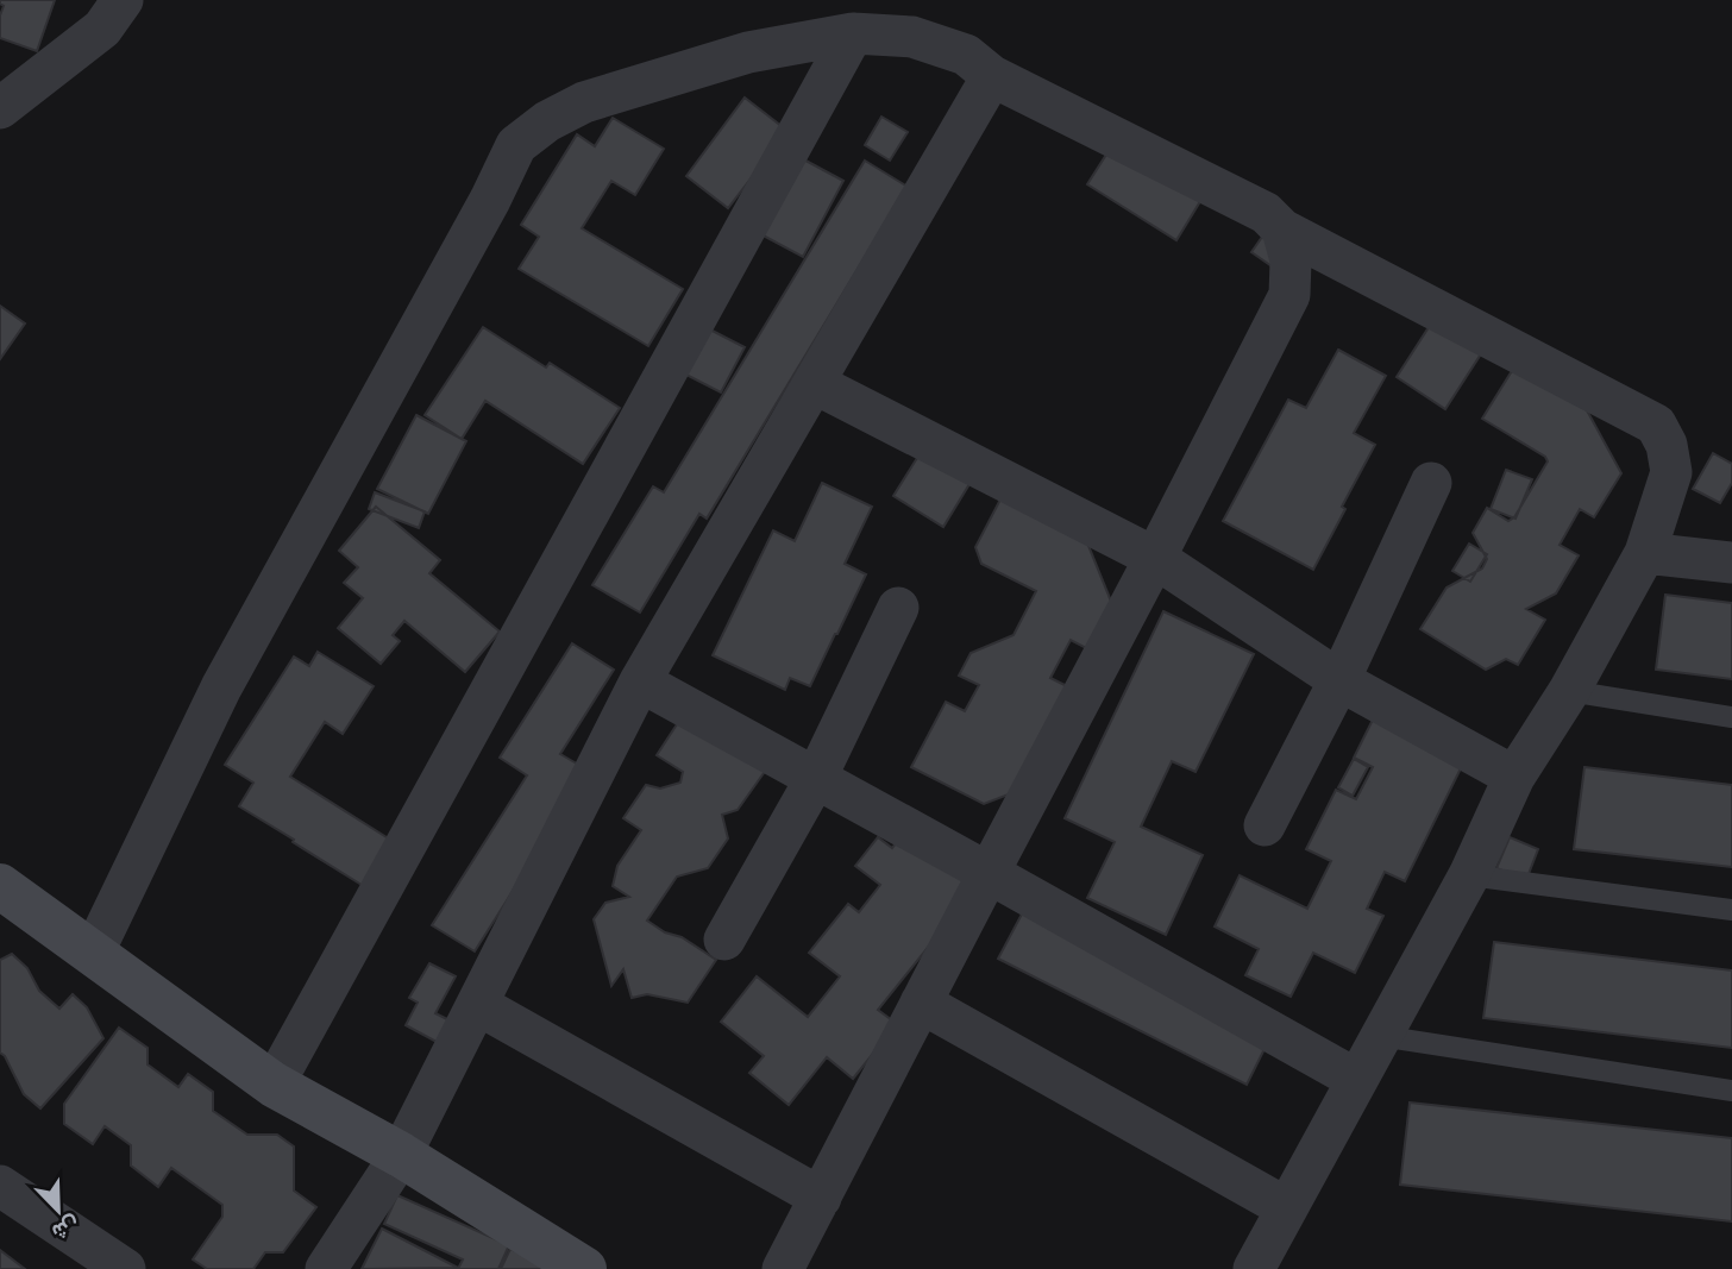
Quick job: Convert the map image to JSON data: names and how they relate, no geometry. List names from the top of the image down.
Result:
{
  "north": "bottom right"
}
